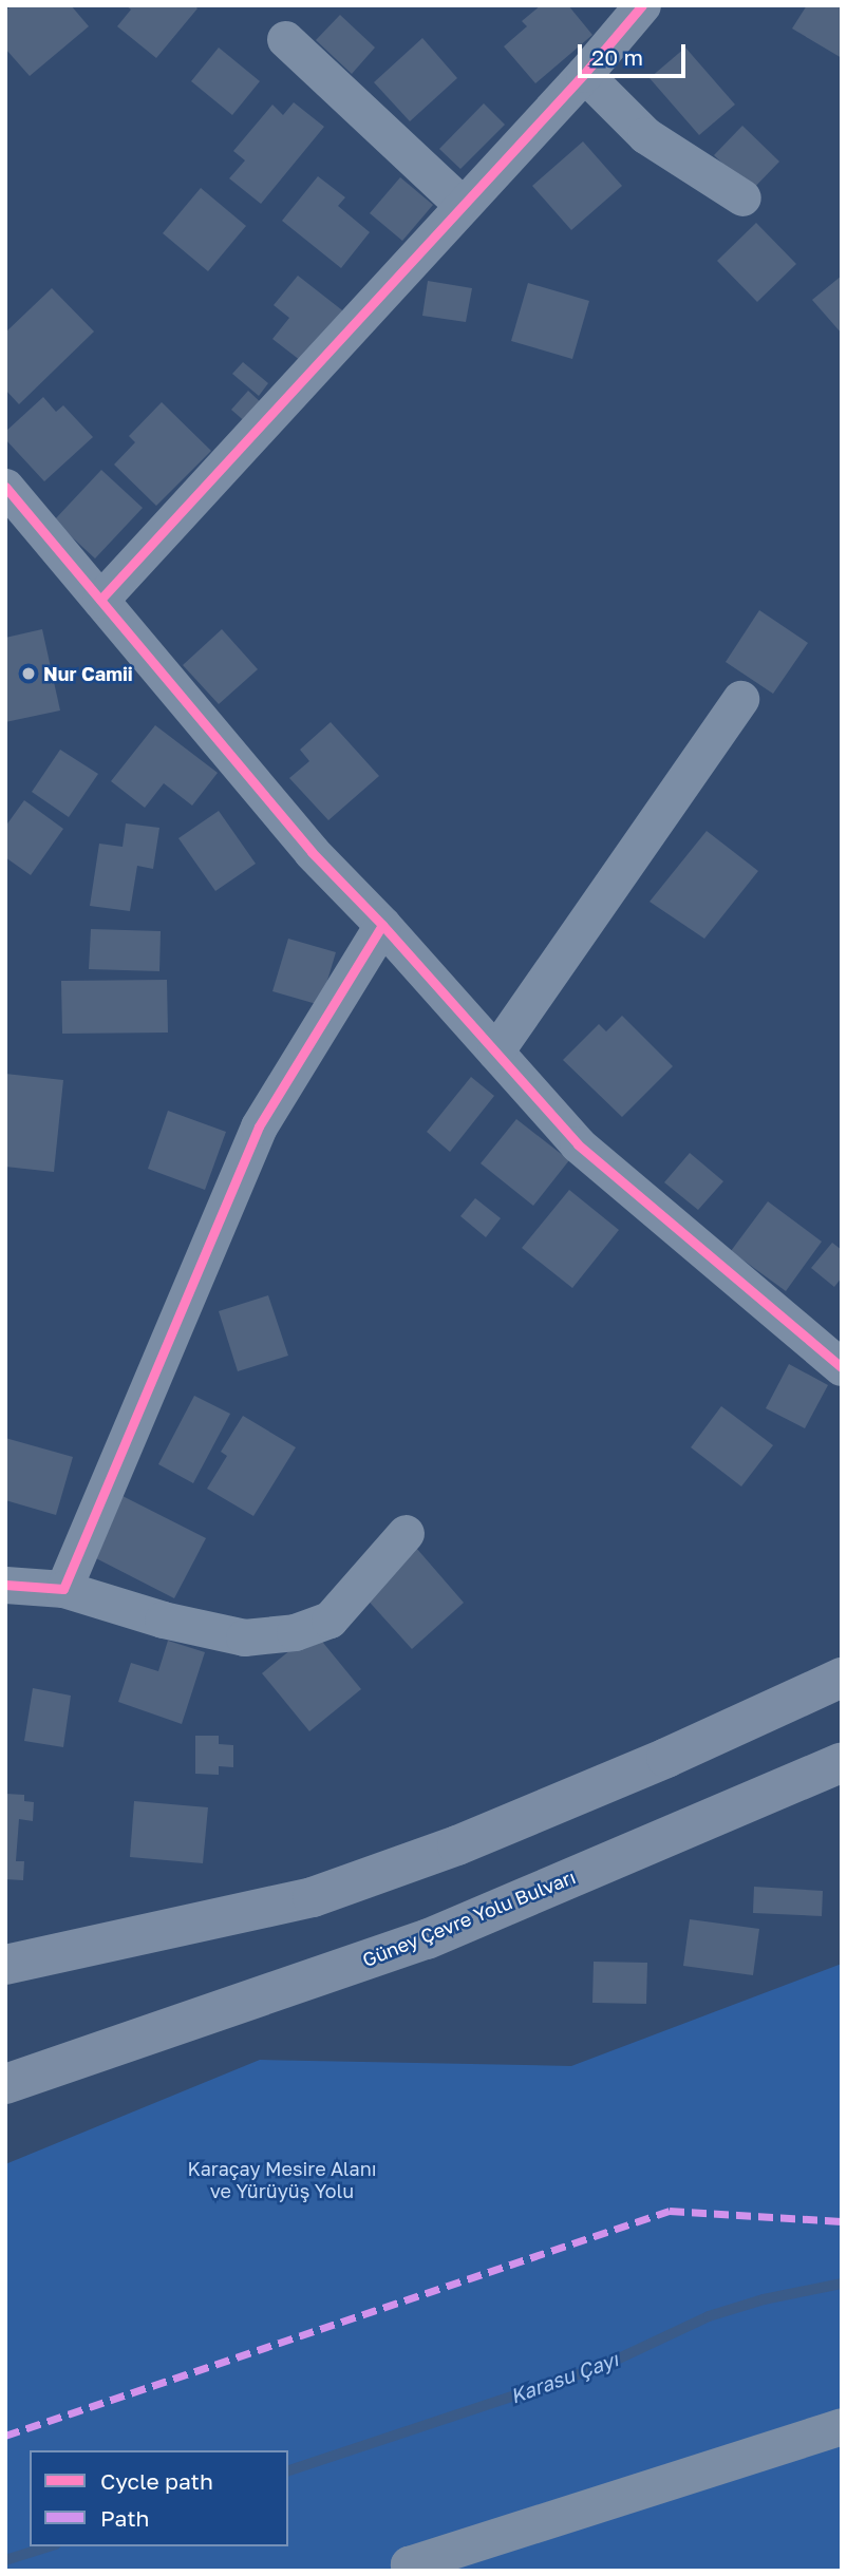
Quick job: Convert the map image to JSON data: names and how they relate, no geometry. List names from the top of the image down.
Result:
{
  "streets": {
    "highway": ["Güney Çevre Yolu Bulvarı"]
  },
  "water": ["Karasu Çayı"],
  "parks": ["Karaçay Mesire Alanı ve Yürüyüş Yolu"],
  "places": ["Nur Camii"],
  "legend": ["Cycle path", "Path"],
  "scale_bar": "20 m"
}
